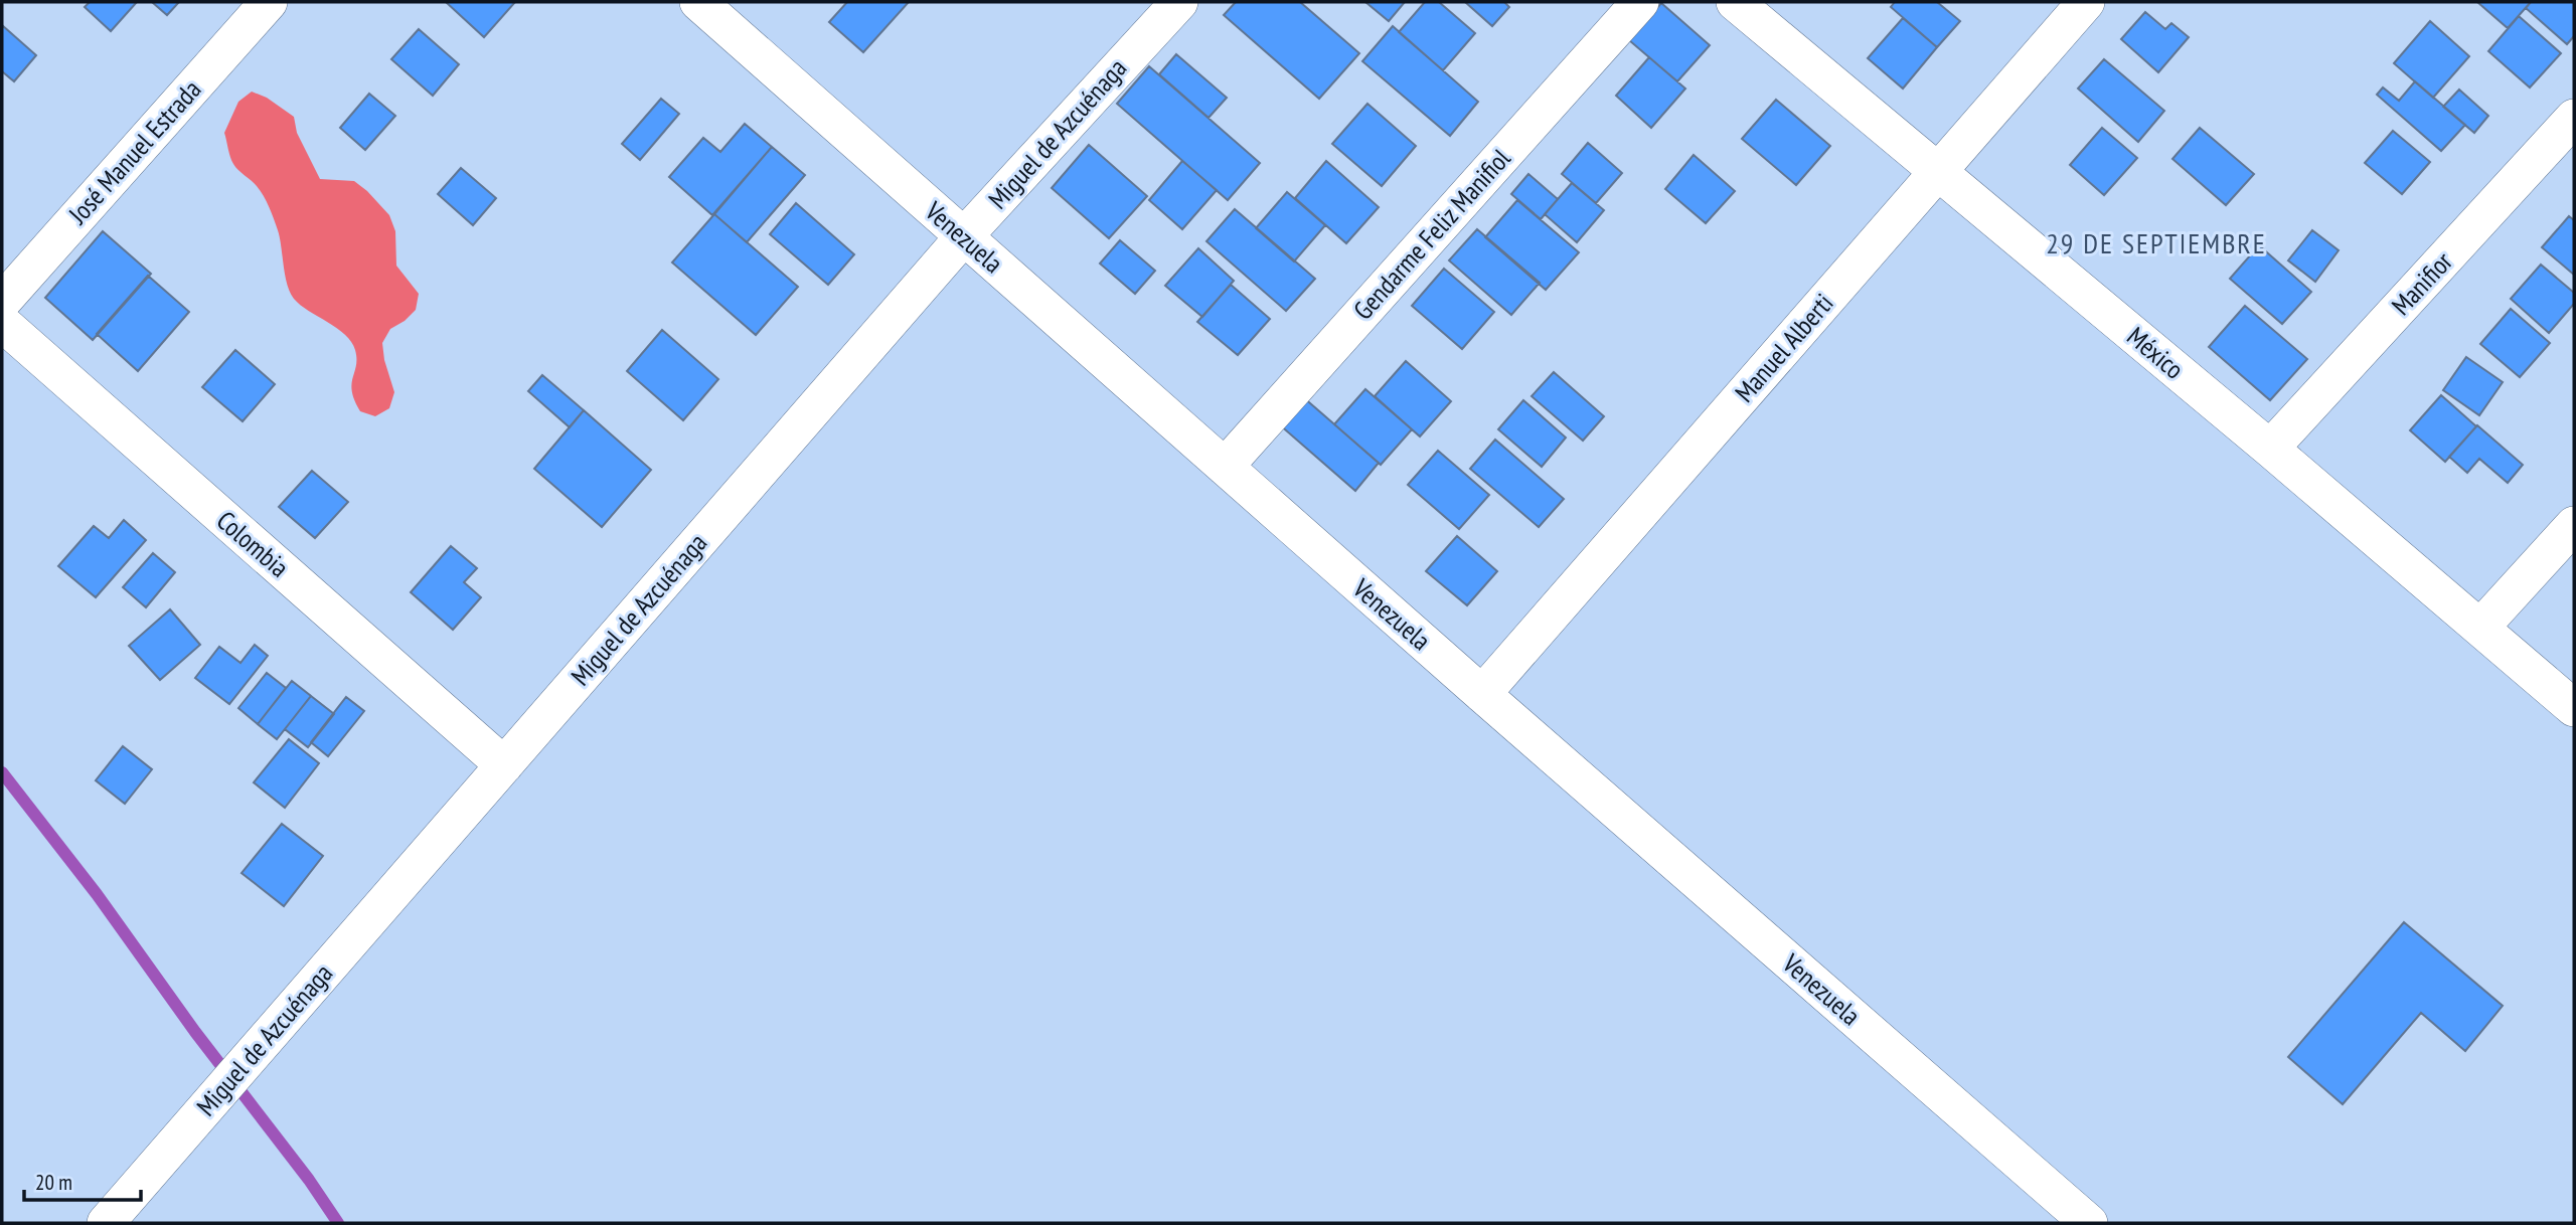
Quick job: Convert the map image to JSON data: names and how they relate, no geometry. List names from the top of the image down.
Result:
{
  "streets": {
    "street": [
      "Miguel de Azcuénaga",
      "José Manuel Estrada",
      "Gendarme Feliz Manifiol",
      "Venezuela",
      "Manifior",
      "Manuel Alberti",
      "México",
      "Colombia"
    ]
  },
  "crossings": [
    ["Miguel de Azcuénaga", "Venezuela"],
    ["Miguel de Azcuénaga", "Colombia"],
    ["Gendarme Feliz Manifiol", "Venezuela"],
    ["Venezuela", "Manuel Alberti"],
    ["Manifior", "México"],
    ["Manuel Alberti", "México"]
  ],
  "districts": ["29 DE SEPTIEMBRE"],
  "scale_bar": "20 m"
}
